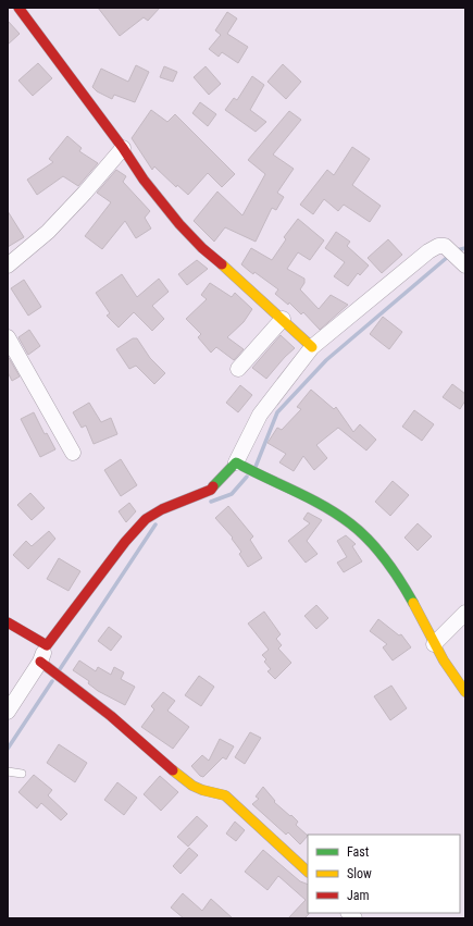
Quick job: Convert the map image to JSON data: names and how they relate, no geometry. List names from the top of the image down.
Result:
{
  "legend": ["Fast", "Slow", "Jam"]
}
